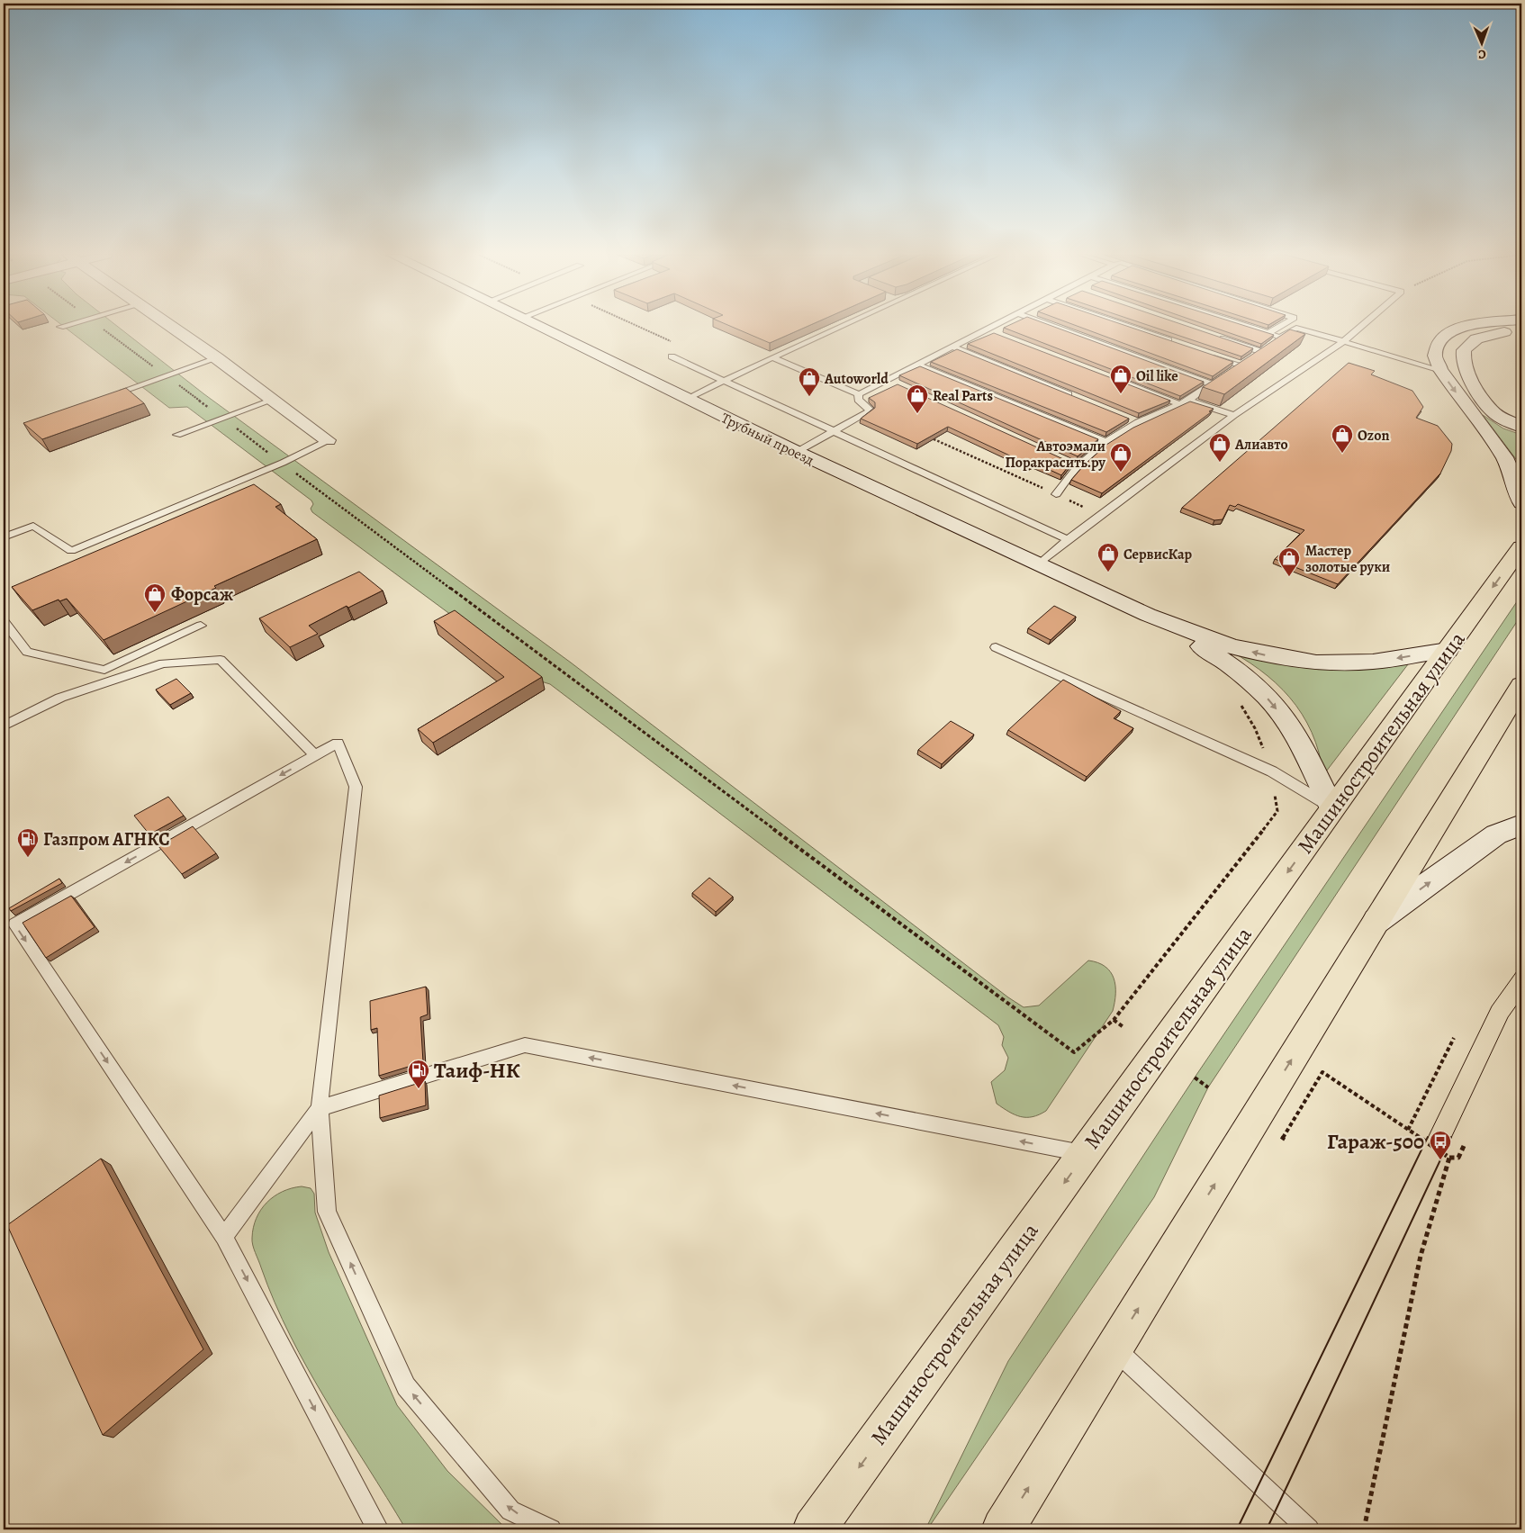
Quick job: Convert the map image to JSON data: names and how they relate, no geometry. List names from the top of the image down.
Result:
{
  "streets": {
    "main road": ["Машиностроительная улица"],
    "street": ["Трубный проезд"]
  },
  "places": {
    "shop": [
      "Oil like",
      "Autoworld",
      "Real Parts",
      "Ozon",
      "Алиавто",
      "Автоэмали Поракрасить.ру",
      "СервисКар",
      "Мастер золотые руки",
      "Форсаж"
    ],
    "fuel station": ["Газпром АГНКС", "Таиф-НК"],
    "bus stop": ["Гараж-500"]
  },
  "north": "bottom"
}
